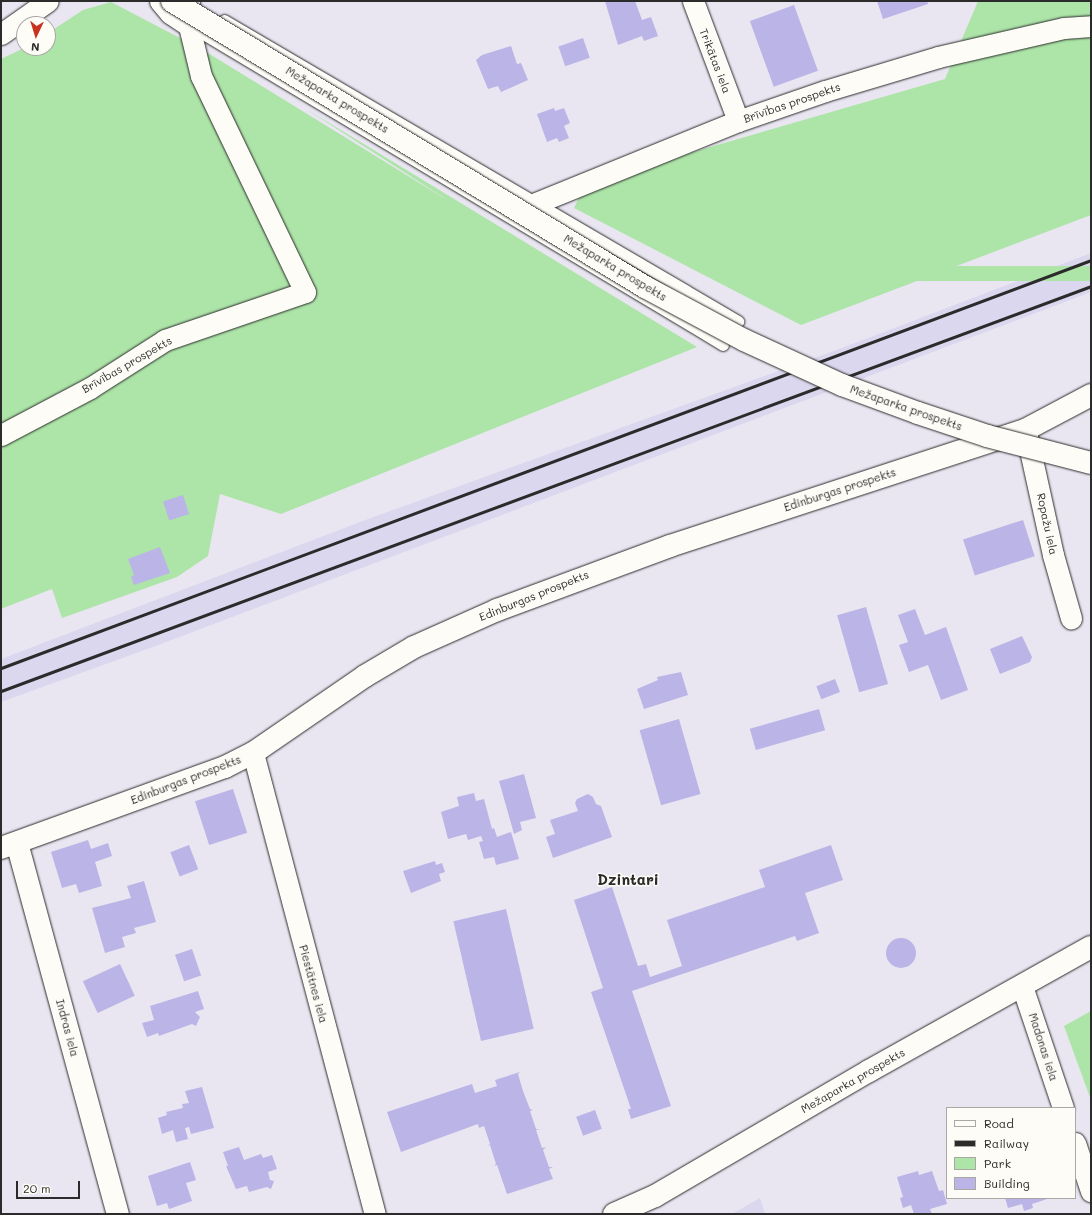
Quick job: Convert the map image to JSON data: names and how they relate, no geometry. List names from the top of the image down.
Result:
{
  "streets": {
    "main road": ["Mežaparka prospekts", "Edinburgas prospekts", "Indras iela"],
    "street": [
      "Trikātas iela",
      "Brīvības prospekts",
      "Ropažu iela",
      "Piestātnes iela",
      "Madonas iela"
    ]
  },
  "crossings": [
    ["Trikātas iela", "Brīvības prospekts"],
    ["Mežaparka prospekts", "Madonas iela"],
    ["Edinburgas prospekts", "Ropažu iela"],
    ["Edinburgas prospekts", "Piestātnes iela"],
    ["Edinburgas prospekts", "Indras iela"]
  ],
  "districts": ["Dzintari"],
  "legend": [
    "Road",
    "Railway",
    "Park",
    "Building"
  ],
  "scale_bar": "20 m",
  "north": "bottom"
}
